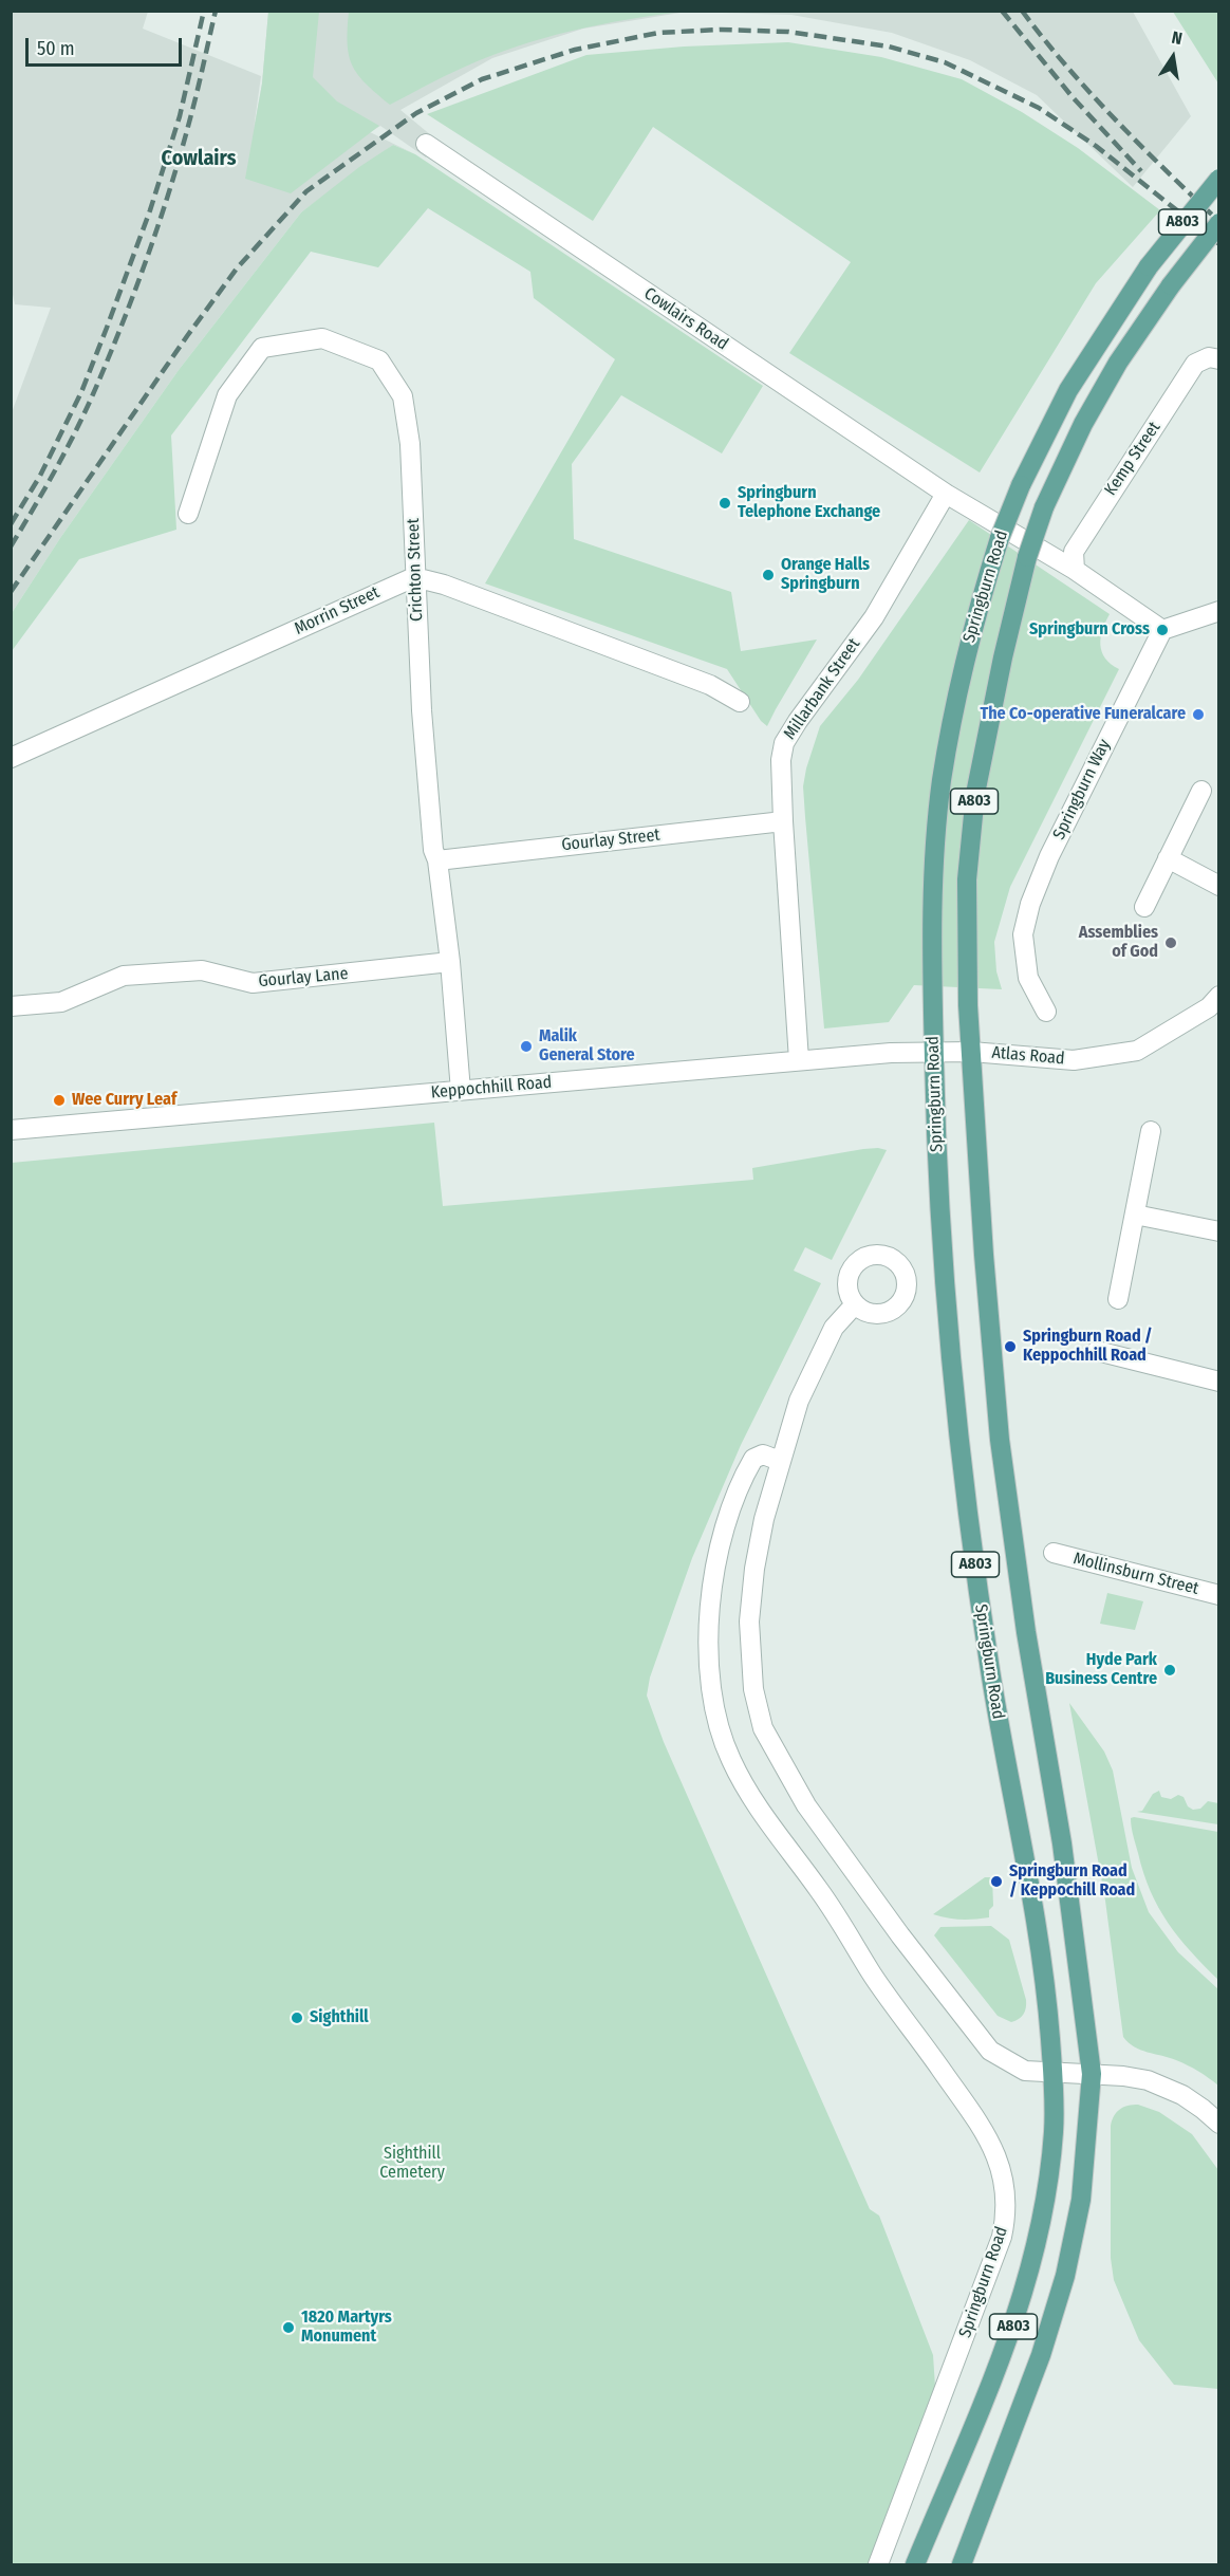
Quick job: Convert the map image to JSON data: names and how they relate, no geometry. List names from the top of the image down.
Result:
{
  "streets": {
    "main road": ["A803", "Springburn Road"],
    "street": [
      "Cowlairs Road",
      "Kemp Street",
      "Crichton Street",
      "Morrin Street",
      "Millarbank Street",
      "Springburn Way",
      "Gourlay Street",
      "Gourlay Lane",
      "Atlas Road",
      "Keppochhill Road",
      "Mollinsburn Street"
    ]
  },
  "crossings": [
    ["Cowlairs Road", "Kemp Street"],
    ["Cowlairs Road", "Millarbank Street"],
    ["Crichton Street", "Morrin Street"],
    ["Crichton Street", "Gourlay Street"],
    ["Crichton Street", "Gourlay Lane"],
    ["Crichton Street", "Keppochhill Road"],
    ["Springburn Road", "Atlas Road"],
    ["Springburn Road", "Keppochhill Road"],
    ["Millarbank Street", "Gourlay Street"],
    ["Millarbank Street", "Keppochhill Road"],
    ["Atlas Road", "Keppochhill Road"]
  ],
  "districts": ["Cowlairs"],
  "parks": ["Sighthill Cemetery"],
  "places": [
    "Springburn Telephone Exchange",
    "Orange Halls Springburn",
    "Springburn Cross",
    "The Co-operative Funeralcare",
    "Assemblies of God",
    "Malik General Store",
    "Wee Curry Leaf",
    "Springburn Road / Keppochhill Road",
    "Hyde Park Business Centre",
    "Springburn Road / Keppochill Road",
    "Sighthill",
    "1820 Martyrs Monument"
  ],
  "scale_bar": "50 m",
  "north": "top"
}
